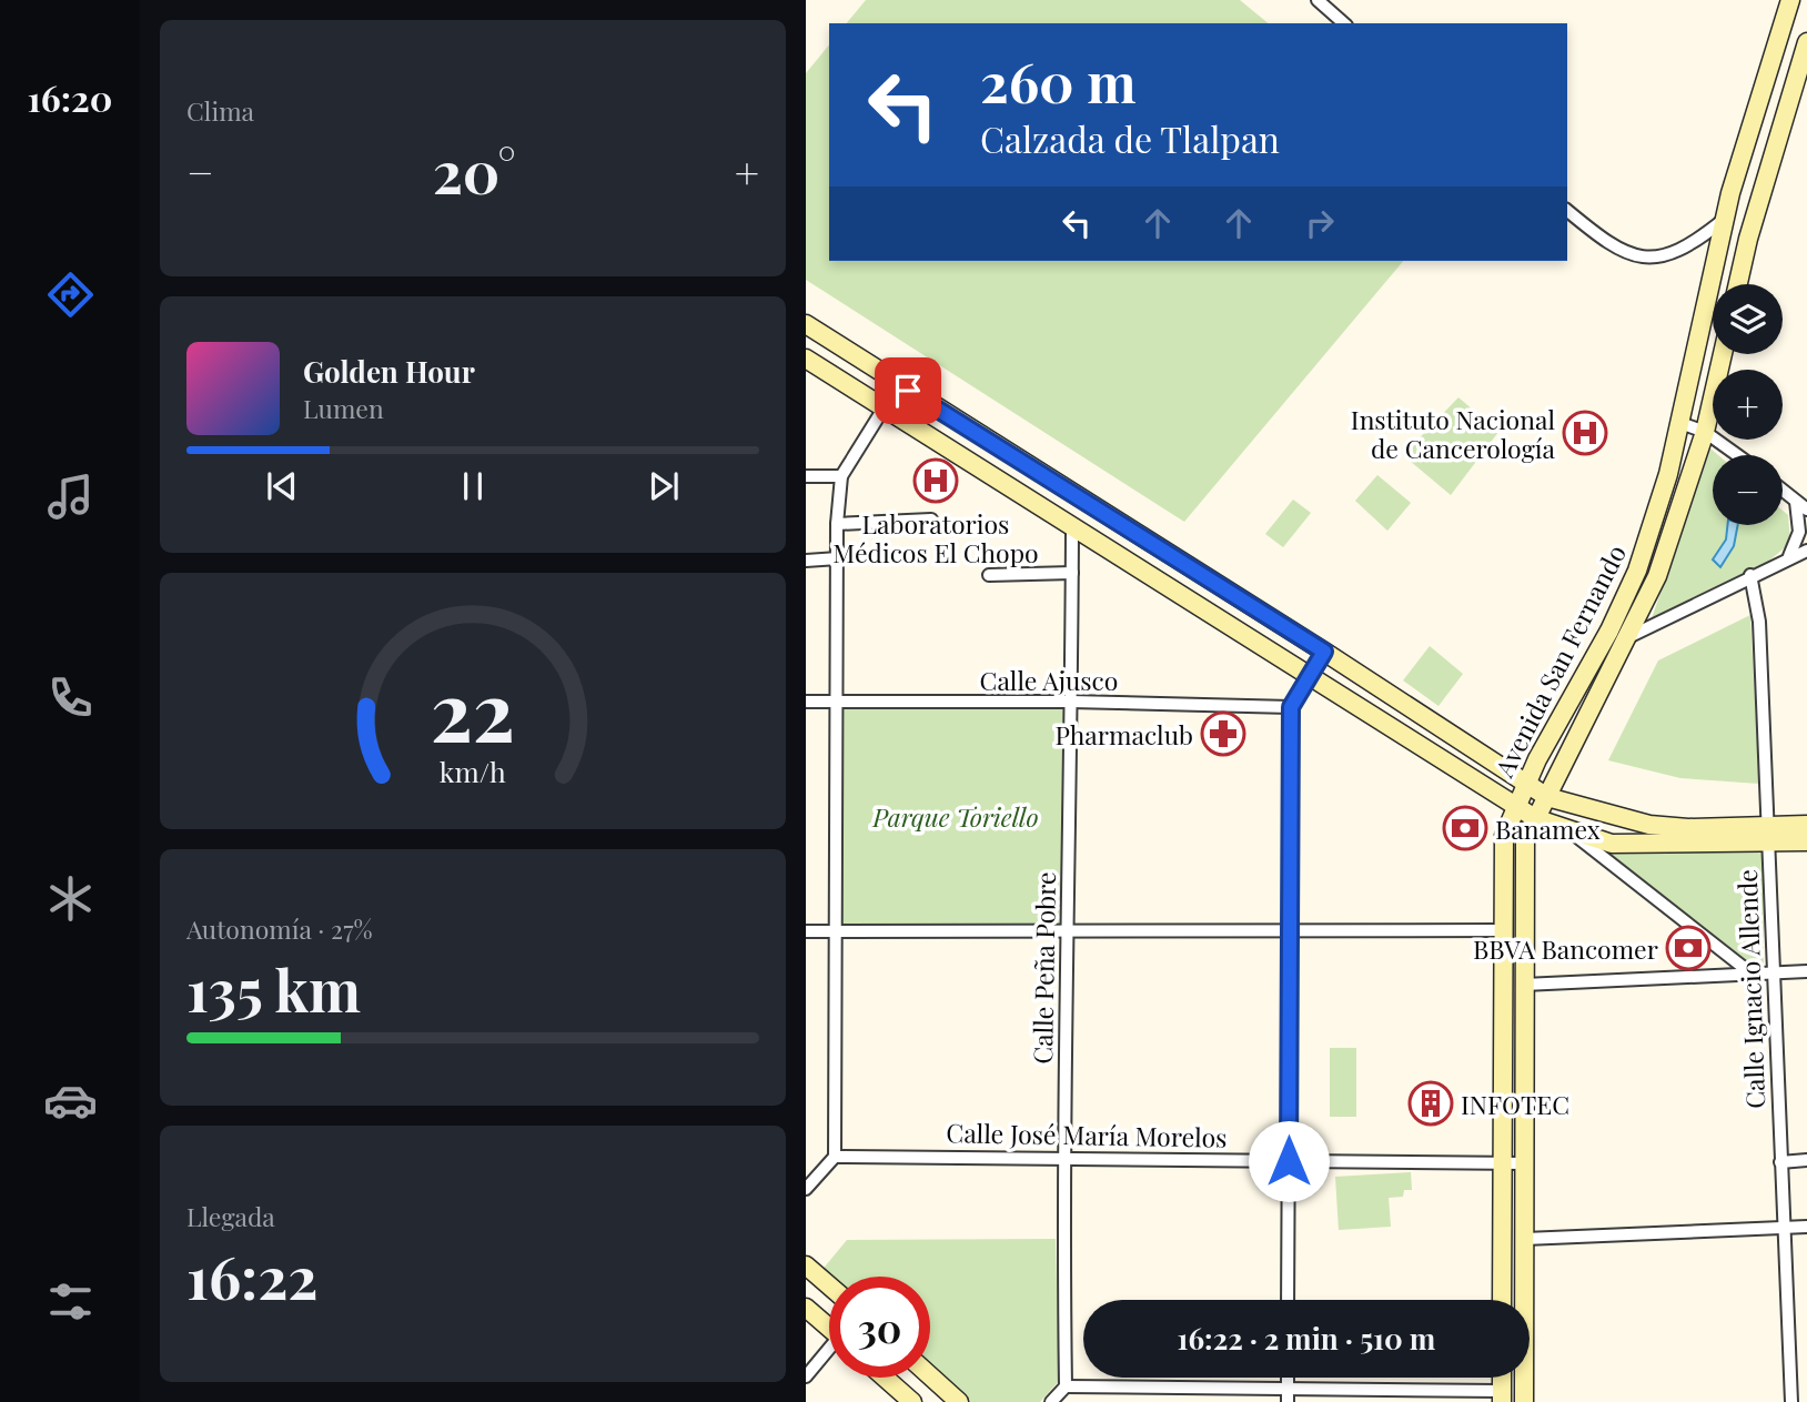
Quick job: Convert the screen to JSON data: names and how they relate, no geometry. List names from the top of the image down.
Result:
{
  "streets": {
    "main road": ["Avenida San Fernando"],
    "street": [
      "Calle Ajusco",
      "Calle Peña Pobre",
      "Calle Ignacio Allende",
      "Calle José María Morelos"
    ]
  },
  "crossings": [
    ["Avenida San Fernando", "Calle José María Morelos"],
    ["Calle Ajusco", "Calle Peña Pobre"],
    ["Calle Peña Pobre", "Calle José María Morelos"]
  ],
  "parks": ["Parque Toriello"],
  "places": {
    "hospital": ["Instituto Nacional de Cancerología", "Laboratorios Médicos El Chopo"],
    "pharmacy": ["Pharmaclub"],
    "bank": ["Banamex", "BBVA Bancomer"],
    "building": ["INFOTEC"]
  },
  "page": {
    "tabs": "16:20",
    "tile": [
      "Clima",
      ["Autonomía · 27%", "135 km"],
      ["Llegada", "16:22"]
    ],
    "turn": ["260 m", "Calzada de Tlalpan"],
    "heat": ["−", "20°", "+"],
    "map_buttons": ["+", "−"],
    "song": ["Golden Hour", "Lumen"],
    "limit": "30",
    "trip": "16:22 · 2 min · 510 m",
    "gauge": ["22", "km/h"]
  }
}
